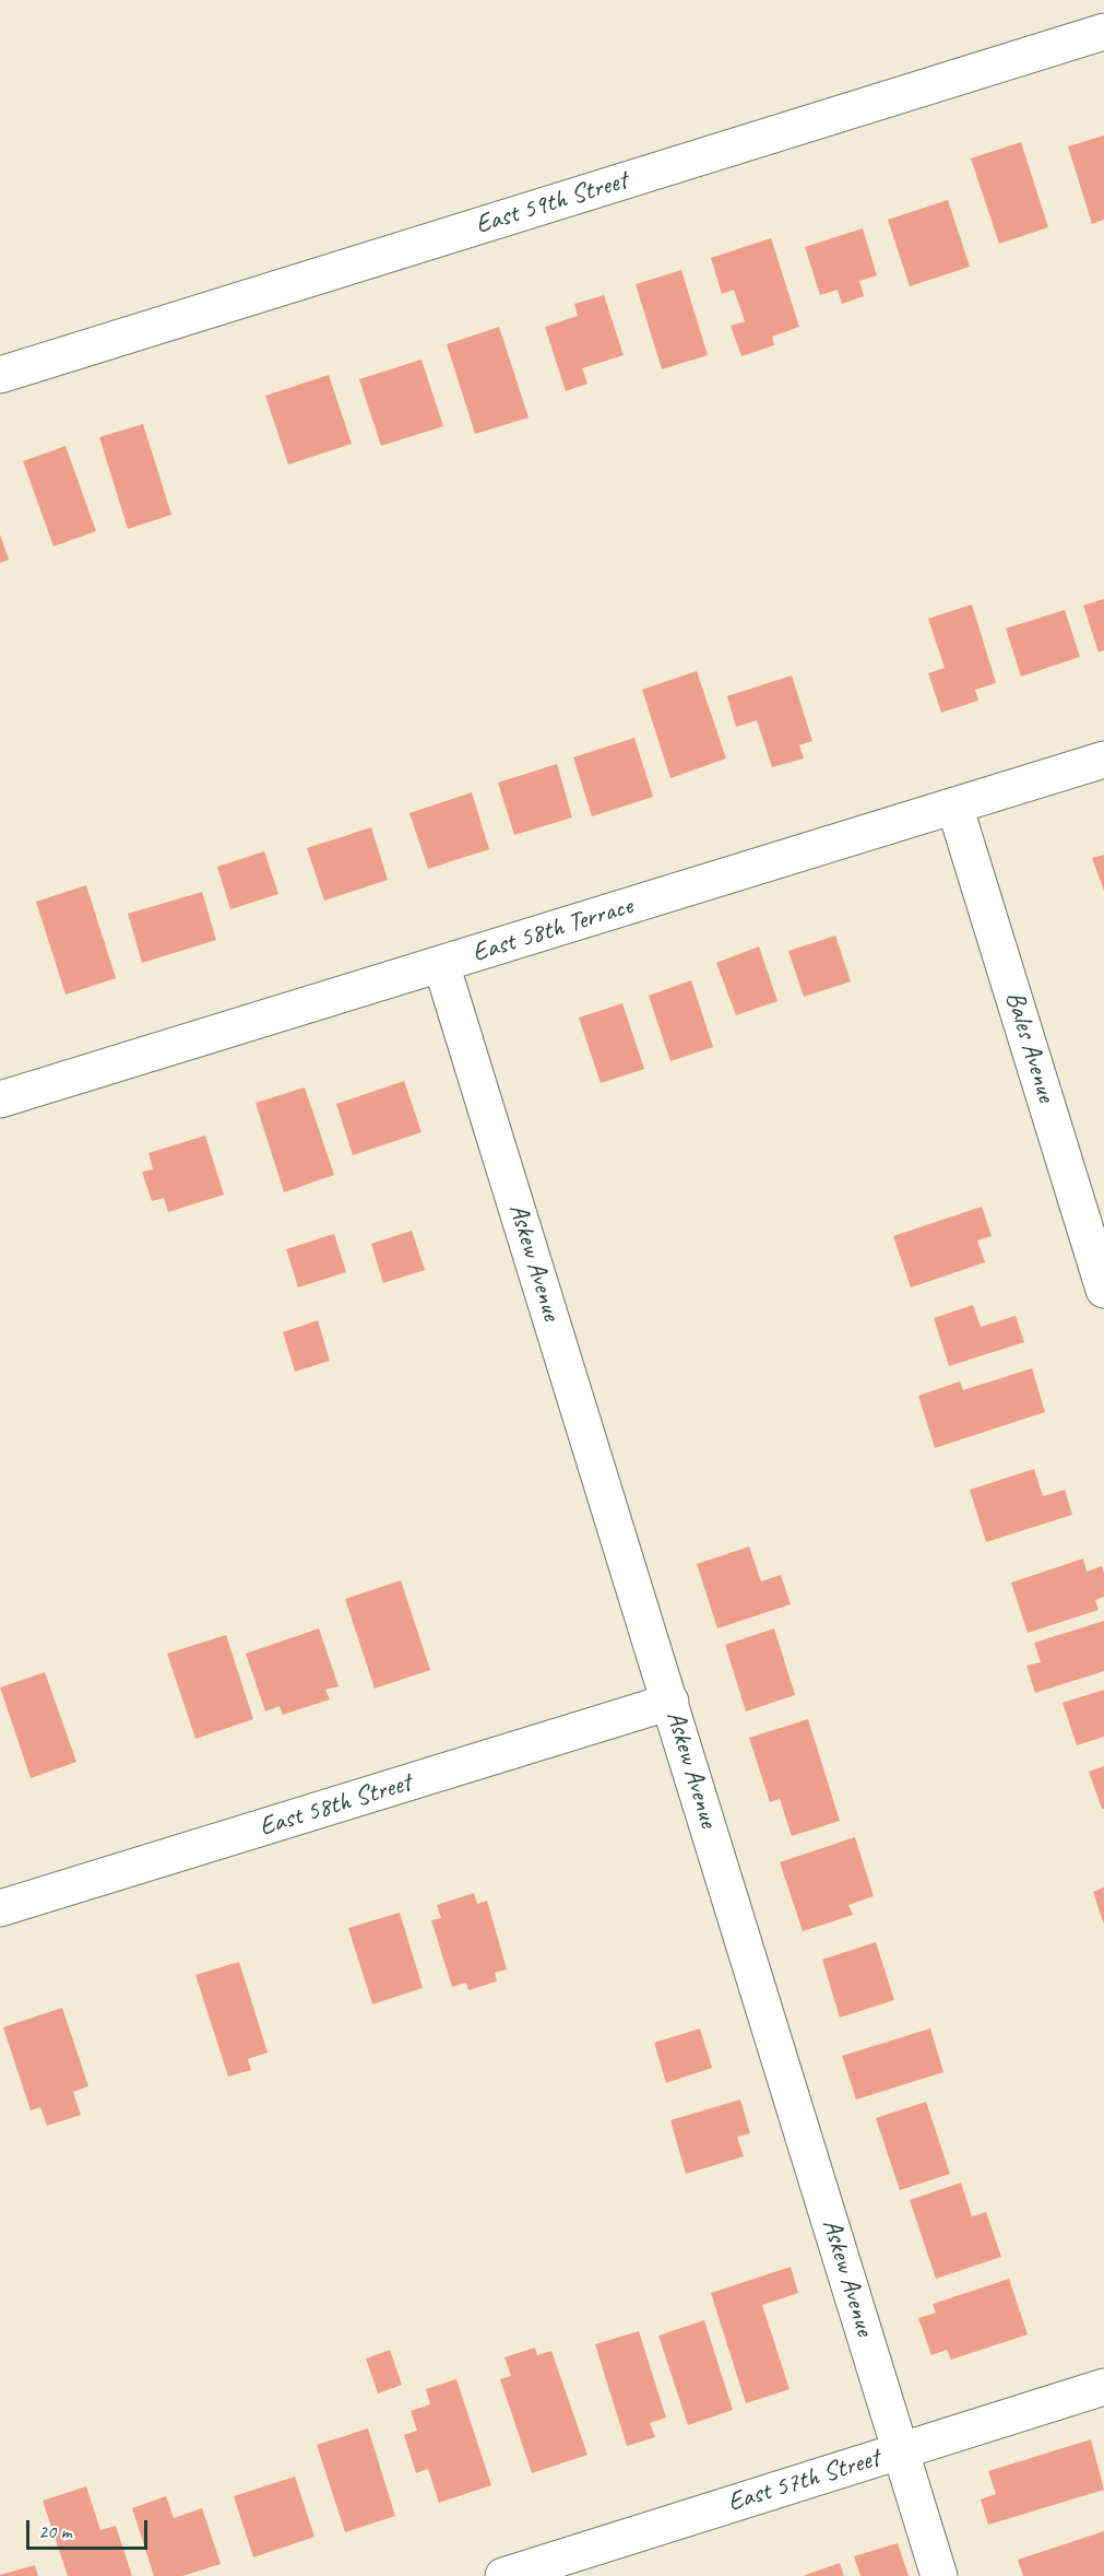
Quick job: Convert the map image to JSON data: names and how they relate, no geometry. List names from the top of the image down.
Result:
{
  "streets": {
    "street": [
      "East 59th Street",
      "East 58th Terrace",
      "Bales Avenue",
      "Askew Avenue",
      "East 58th Street",
      "East 57th Street"
    ]
  },
  "crossings": [
    ["East 58th Terrace", "Bales Avenue"],
    ["East 58th Terrace", "Askew Avenue"],
    ["Askew Avenue", "East 58th Street"],
    ["Askew Avenue", "East 57th Street"]
  ],
  "scale_bar": "20 m"
}
